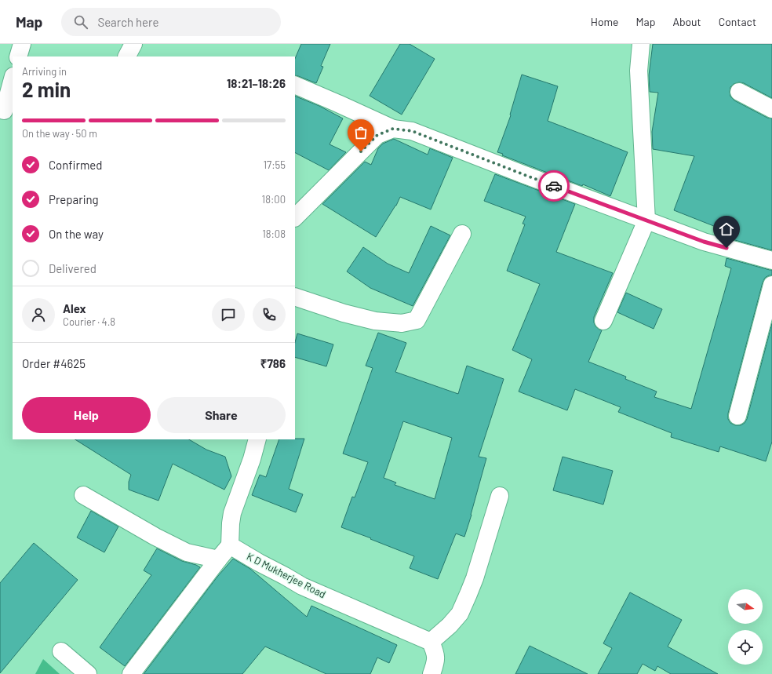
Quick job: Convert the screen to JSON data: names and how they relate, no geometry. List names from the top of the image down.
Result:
{
  "streets": {
    "street": ["K D Mukherjee Road"]
  },
  "north": "right",
  "page": {
    "header": "Map",
    "search": "Search here",
    "nav": [
      "Home",
      "Map",
      "About",
      "Contact"
    ],
    "heading": ["2 min", "Arriving in", "18:21–18:26"],
    "panel": [
      "Alex",
      "Courier · 4.8",
      "Order #4625",
      "₹786"
    ],
    "bar": "On the way · 50 m",
    "list": [
      ["Confirmed", "17:55"],
      ["Preparing", "18:00"],
      ["On the way", "18:08"],
      "Delivered"
    ],
    "buttons": ["Help", "Share"]
  }
}
